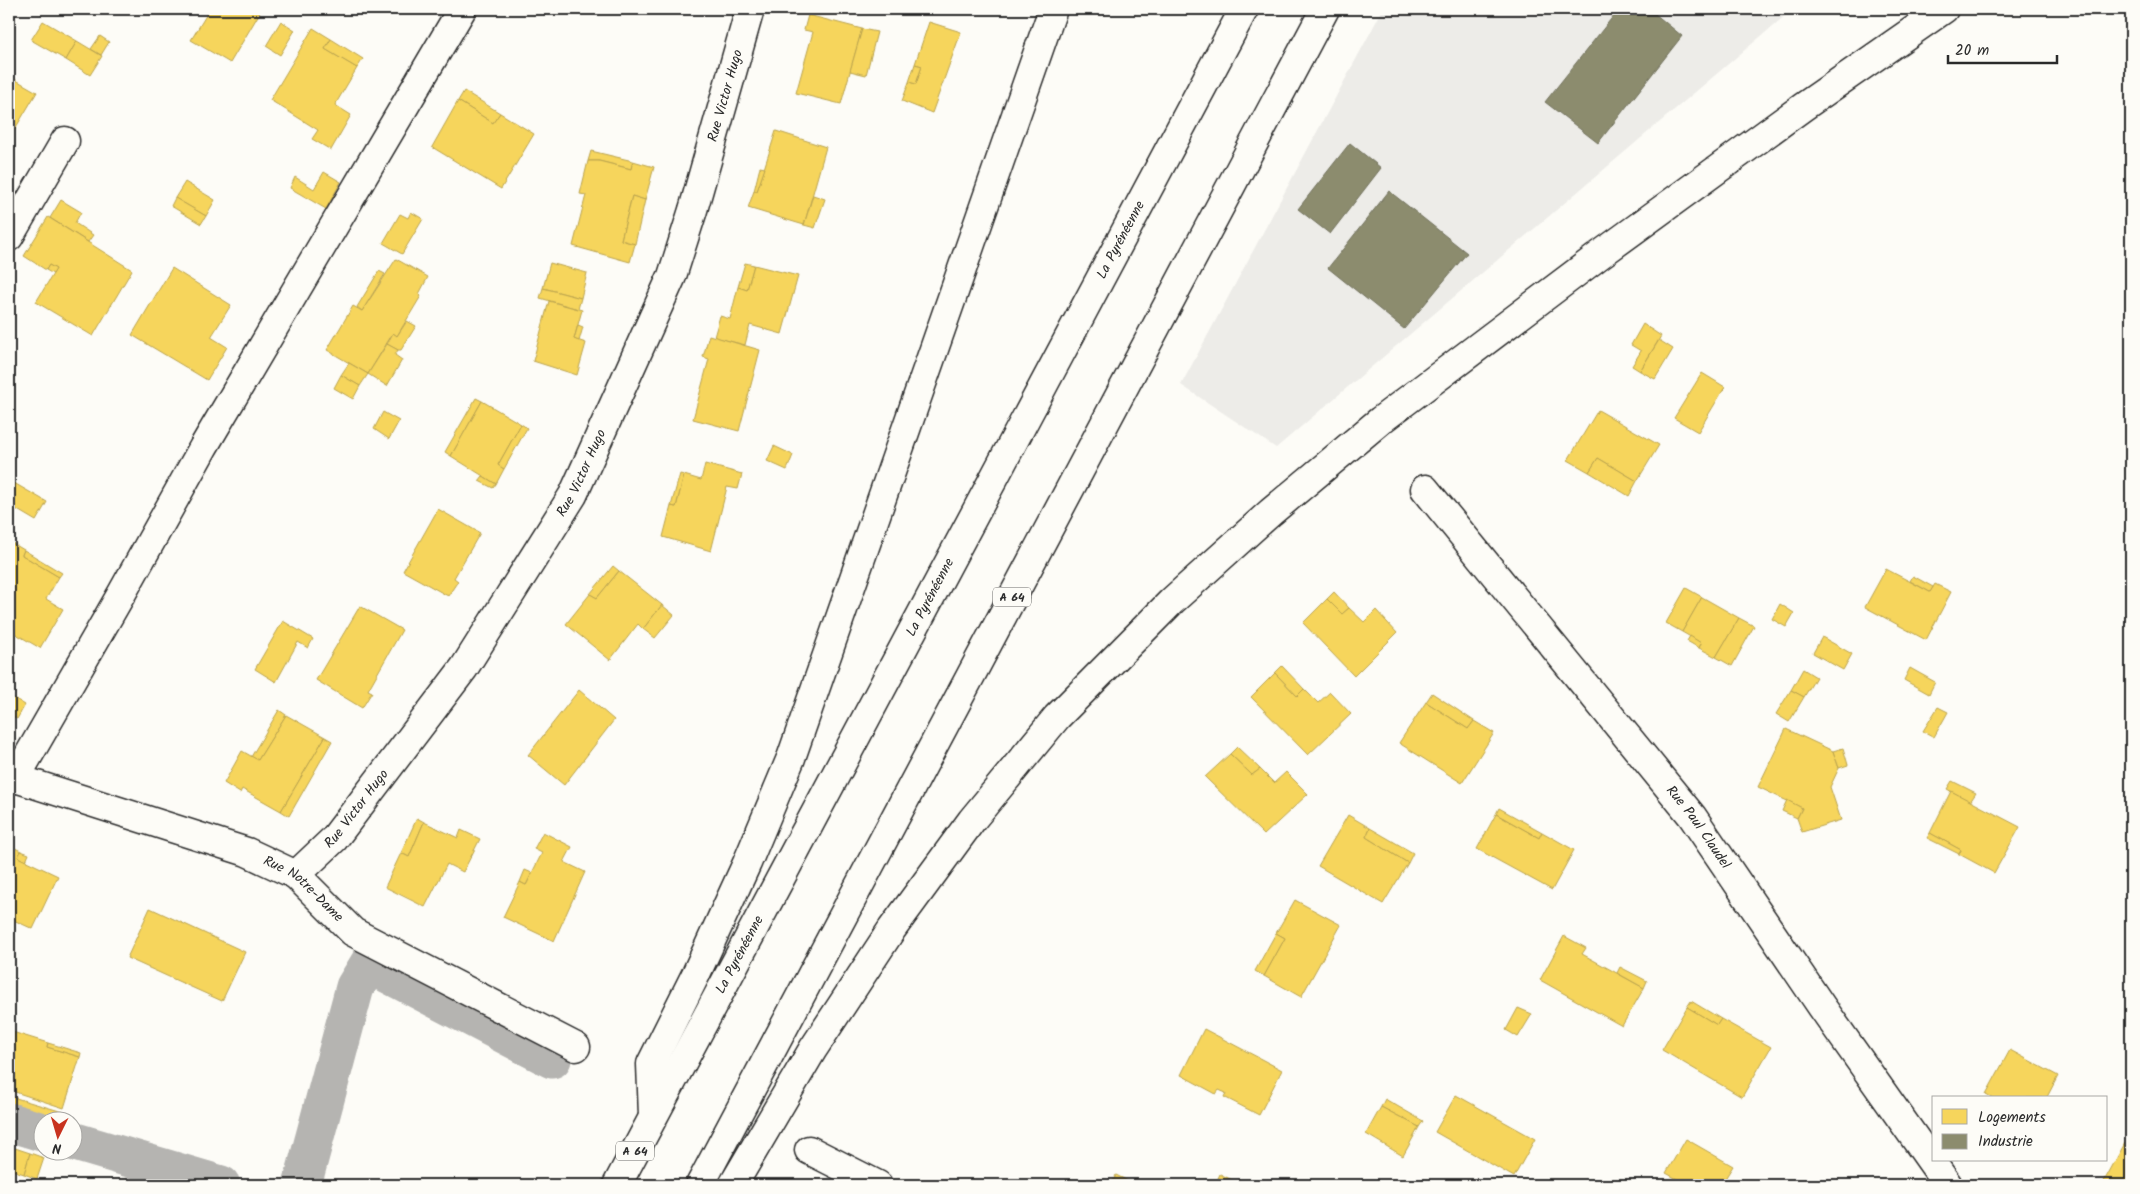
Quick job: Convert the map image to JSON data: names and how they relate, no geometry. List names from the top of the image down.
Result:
{
  "streets": {
    "main road": [
      "Rue Victor Hugo",
      "La Pyrénéenne",
      "A 64",
      "Rue Paul Claudel",
      "Rue Notre-Dame"
    ]
  },
  "crossings": [
    ["Rue Victor Hugo", "Rue Notre-Dame"]
  ],
  "legend": ["Logements", "Industrie"],
  "scale_bar": "20 m",
  "north": "bottom"
}
